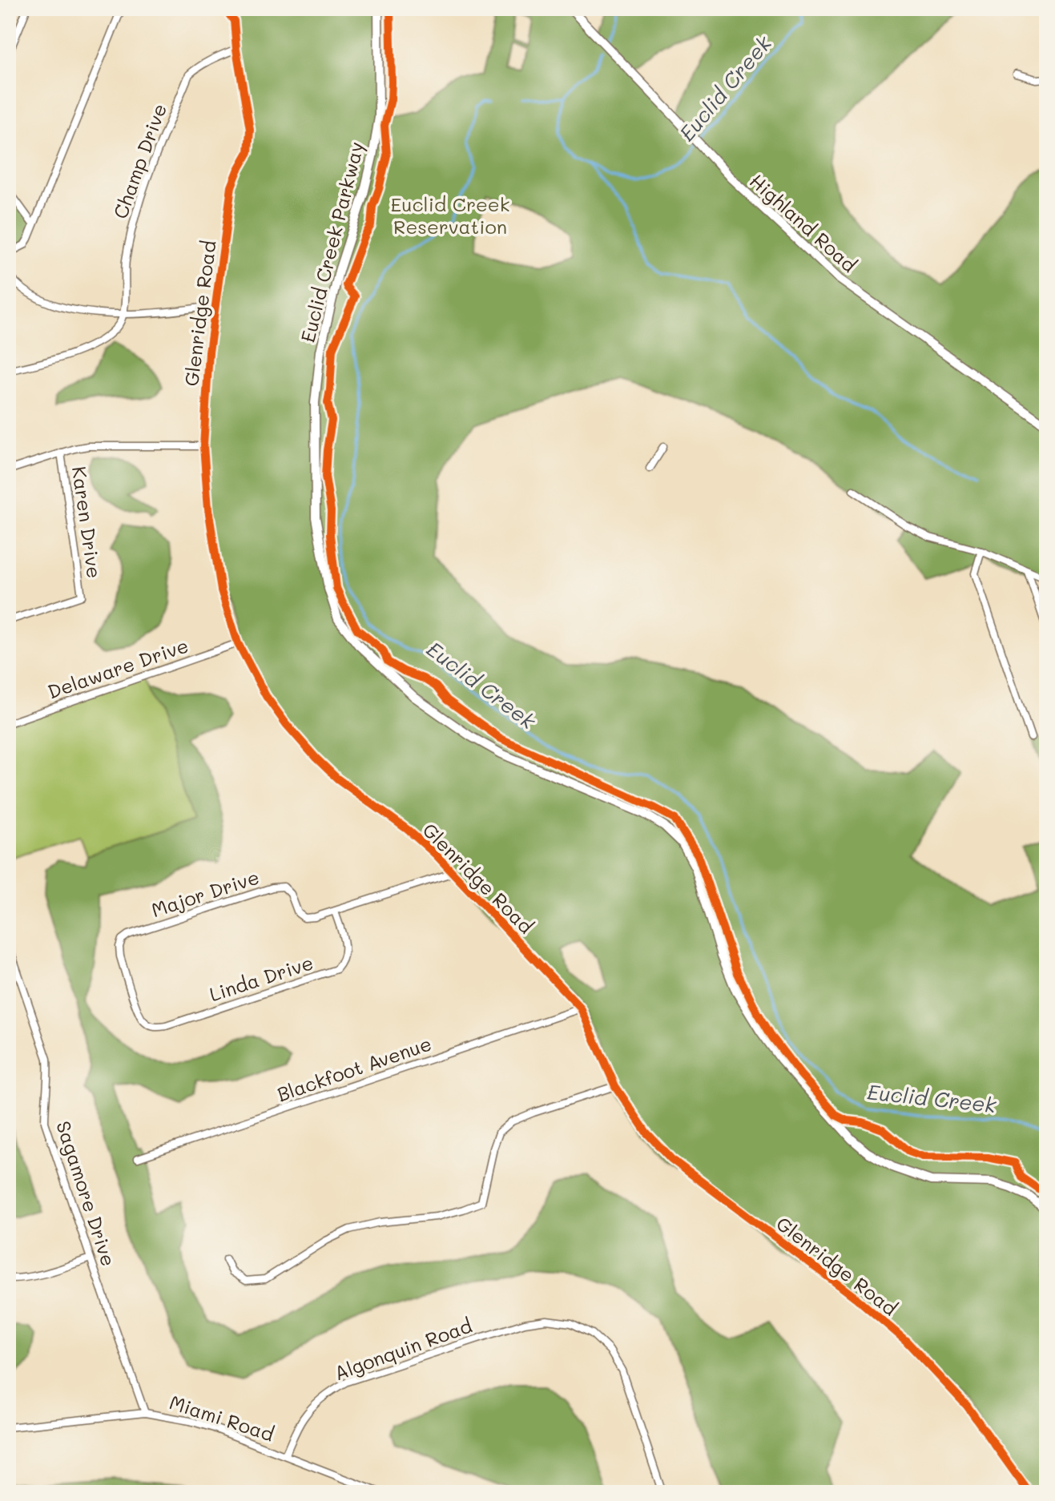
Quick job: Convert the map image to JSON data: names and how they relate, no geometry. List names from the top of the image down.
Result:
{
  "streets": {
    "street": [
      "Champ Drive",
      "Highland Road",
      "Euclid Creek Parkway",
      "Glenridge Road",
      "Karen Drive",
      "Delaware Drive",
      "Major Drive",
      "Linda Drive",
      "Blackfoot Avenue",
      "Sagamore Drive",
      "Algonquin Road",
      "Miami Road"
    ]
  },
  "crossings": [
    ["Champ Drive", "Glenridge Road"],
    ["Glenridge Road", "Delaware Drive"],
    ["Glenridge Road", "Major Drive"],
    ["Glenridge Road", "Blackfoot Avenue"],
    ["Major Drive", "Linda Drive"],
    ["Sagamore Drive", "Miami Road"],
    ["Algonquin Road", "Miami Road"]
  ],
  "water": ["Euclid Creek"],
  "parks": ["Euclid Creek Reservation"]
}
